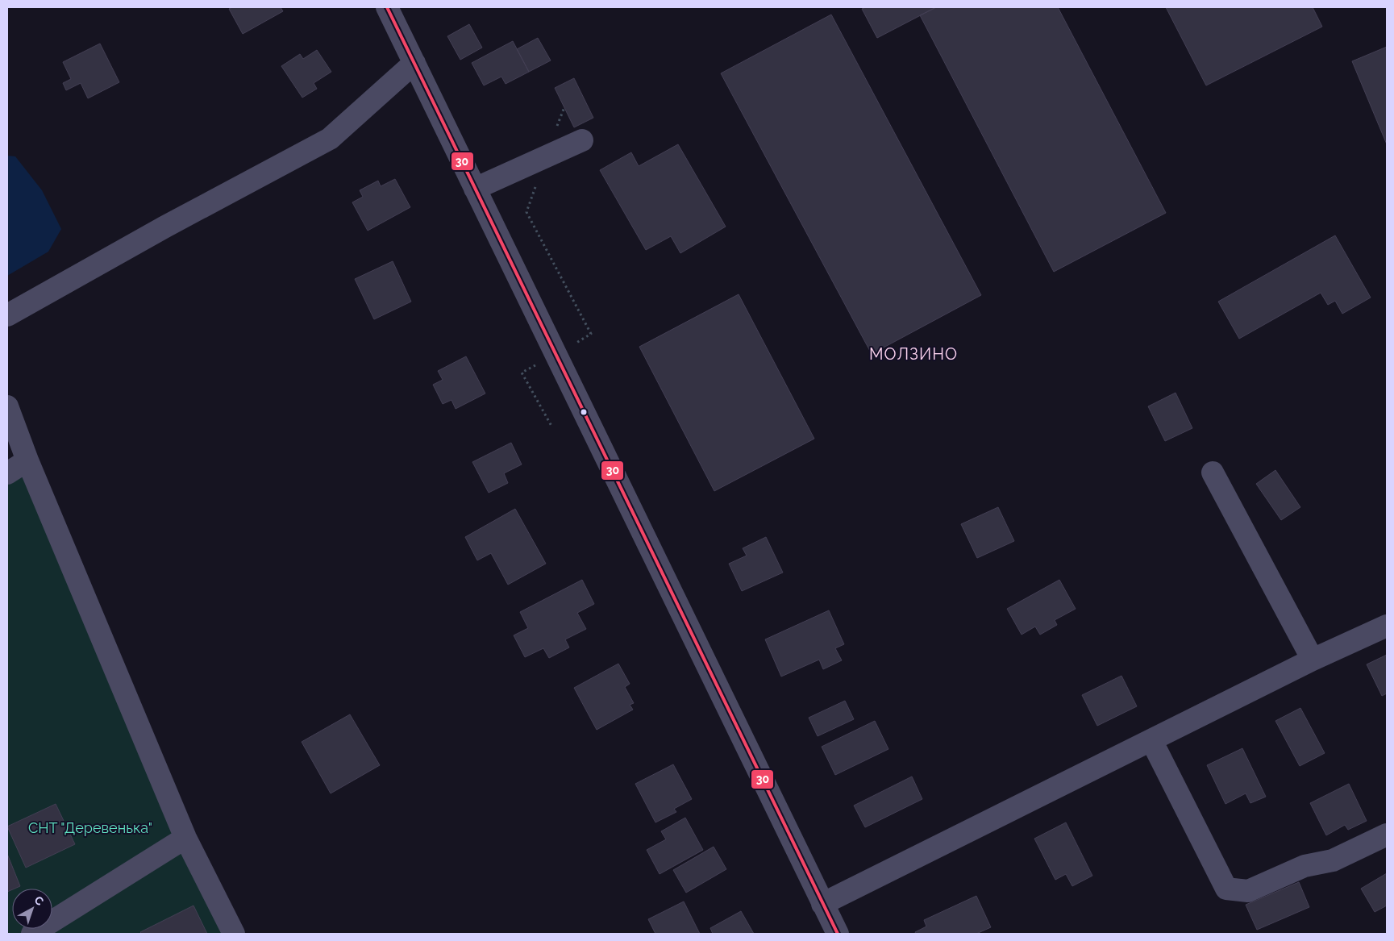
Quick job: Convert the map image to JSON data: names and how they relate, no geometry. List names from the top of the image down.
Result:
{
  "districts": ["МОЛЗИНО"],
  "parks": ["СНТ \"Деревенька\""],
  "lines": ["transit line 30"],
  "north": "top right"
}
